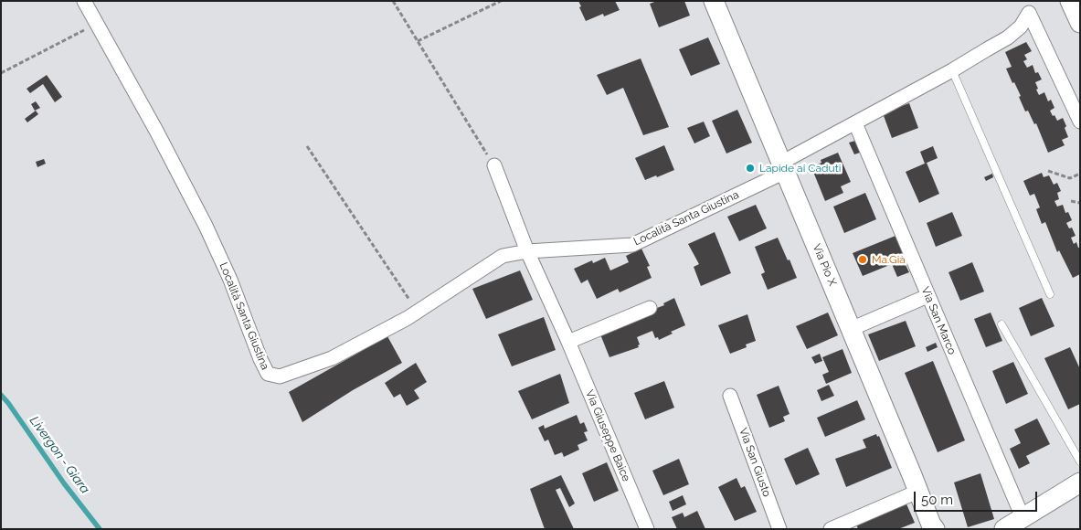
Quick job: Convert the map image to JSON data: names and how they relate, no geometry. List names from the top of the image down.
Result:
{
  "streets": {
    "street": [
      "Località Santa Giustina",
      "Via Pio X",
      "Via San Marco",
      "Via Giuseppe Baice",
      "Via San Giusto"
    ]
  },
  "crossings": [
    ["Località Santa Giustina", "Via Pio X"],
    ["Località Santa Giustina", "Via Giuseppe Baice"]
  ],
  "water": ["Livergon - Giara"],
  "places": ["Lapide ai Caduti", "Ma.Già"],
  "scale_bar": "50 m"
}
